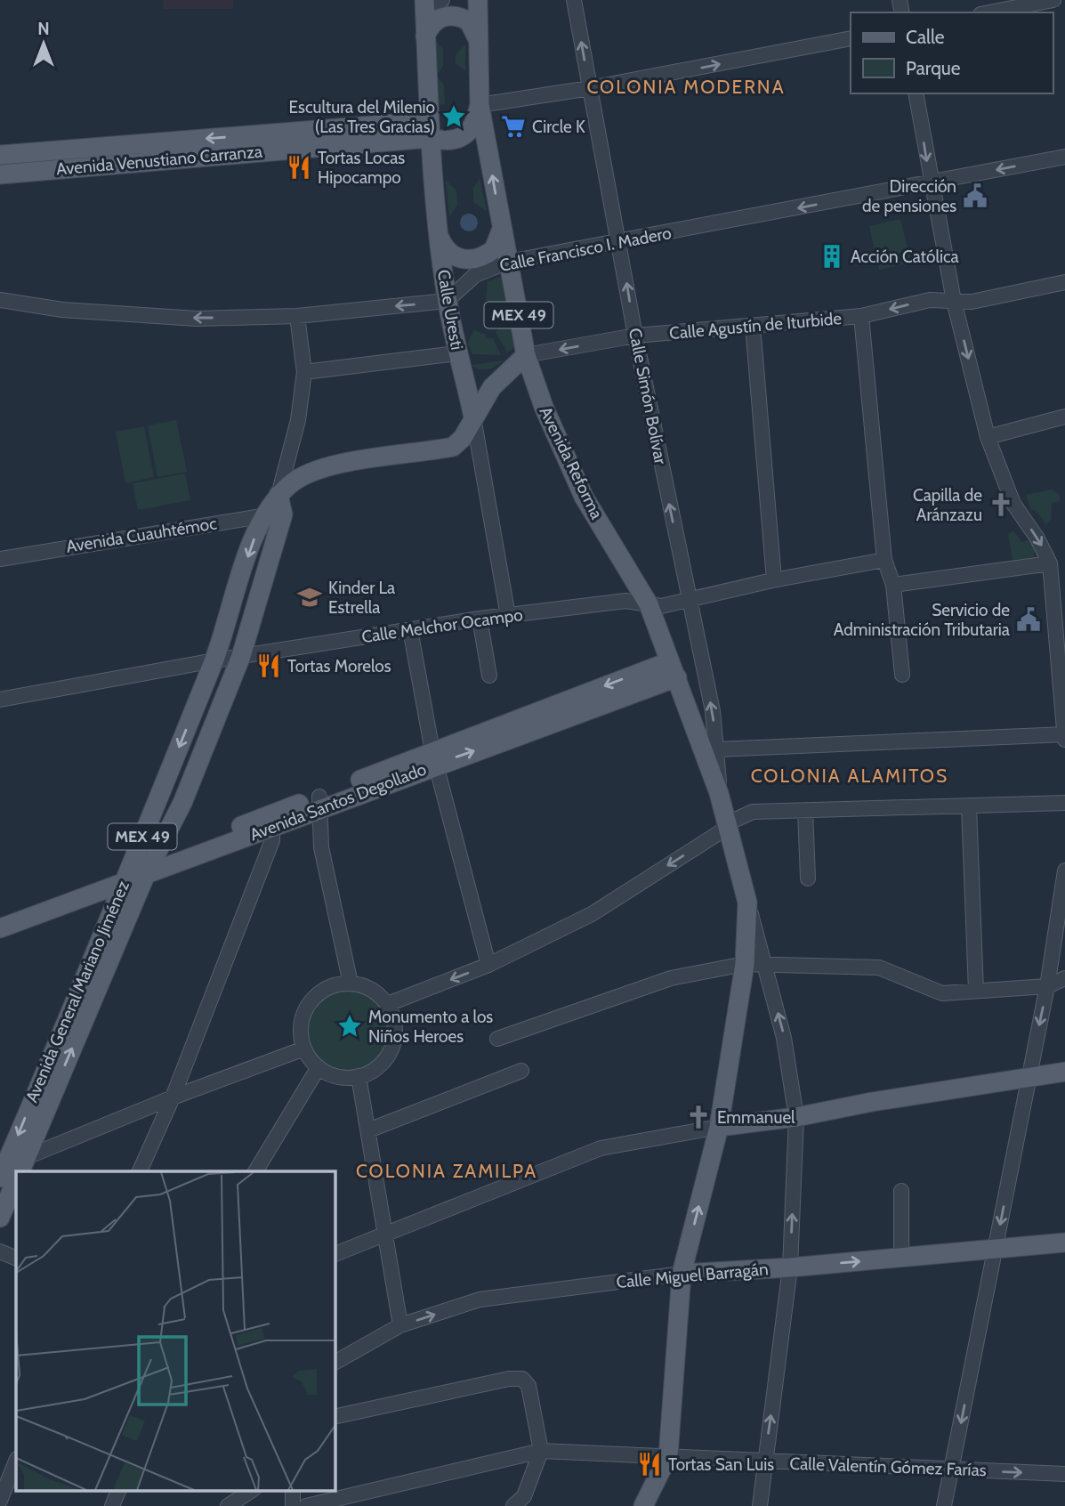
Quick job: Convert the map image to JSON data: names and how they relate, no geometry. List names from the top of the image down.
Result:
{
  "streets": {
    "main road": [
      "Avenida Venustiano Carranza",
      "Calle Uresti",
      "MEX 49",
      "Avenida Reforma",
      "Avenida Santos Degollado",
      "Avenida General Mariano Jiménez",
      "Calle Miguel Barragán"
    ],
    "street": [
      "Calle Francisco I. Madero",
      "Calle Agustín de Iturbide",
      "Calle Simón Bolívar",
      "Avenida Cuauhtémoc",
      "Calle Melchor Ocampo",
      "Calle Valentín Gómez Farías"
    ]
  },
  "crossings": [
    ["Avenida Venustiano Carranza", "Calle Uresti"],
    ["Calle Francisco I. Madero", "Calle Uresti"],
    ["Calle Francisco I. Madero", "Calle Simón Bolívar"],
    ["Calle Francisco I. Madero", "Avenida Reforma"],
    ["Calle Uresti", "Calle Melchor Ocampo"],
    ["Calle Agustín de Iturbide", "Calle Simón Bolívar"],
    ["Calle Agustín de Iturbide", "Avenida Reforma"],
    ["Calle Simón Bolívar", "Avenida Reforma"],
    ["Calle Simón Bolívar", "Calle Melchor Ocampo"],
    ["Avenida Reforma", "Calle Melchor Ocampo"],
    ["Avenida Reforma", "Avenida Santos Degollado"],
    ["Avenida Reforma", "Calle Miguel Barragán"],
    ["Avenida Reforma", "Calle Valentín Gómez Farías"],
    ["Avenida Cuauhtémoc", "Avenida General Mariano Jiménez"],
    ["Calle Melchor Ocampo", "Avenida General Mariano Jiménez"],
    ["Avenida Santos Degollado", "Avenida General Mariano Jiménez"]
  ],
  "one_way": ["Calle Francisco I. Madero", "Calle Agustín de Iturbide", "Calle Miguel Barragán"],
  "districts": ["COLONIA MODERNA", "COLONIA ALAMITOS", "COLONIA ZAMILPA"],
  "places": {
    "place": ["Escultura del Milenio (Las Tres Gracias)", "Monumento a los Niños Heroes"],
    "supermarket": ["Circle K"],
    "restaurant": ["Tortas Locas Hipocampo", "Tortas Morelos", "Tortas San Luis"],
    "public building": ["Dirección de pensiones", "Servicio de Administración Tributaria"],
    "building": ["Acción Católica"],
    "church": ["Capilla de Aránzazu", "Emmanuel"],
    "school or university": ["Kinder La Estrella"]
  },
  "legend": ["Calle", "Parque"],
  "north": "top"
}
